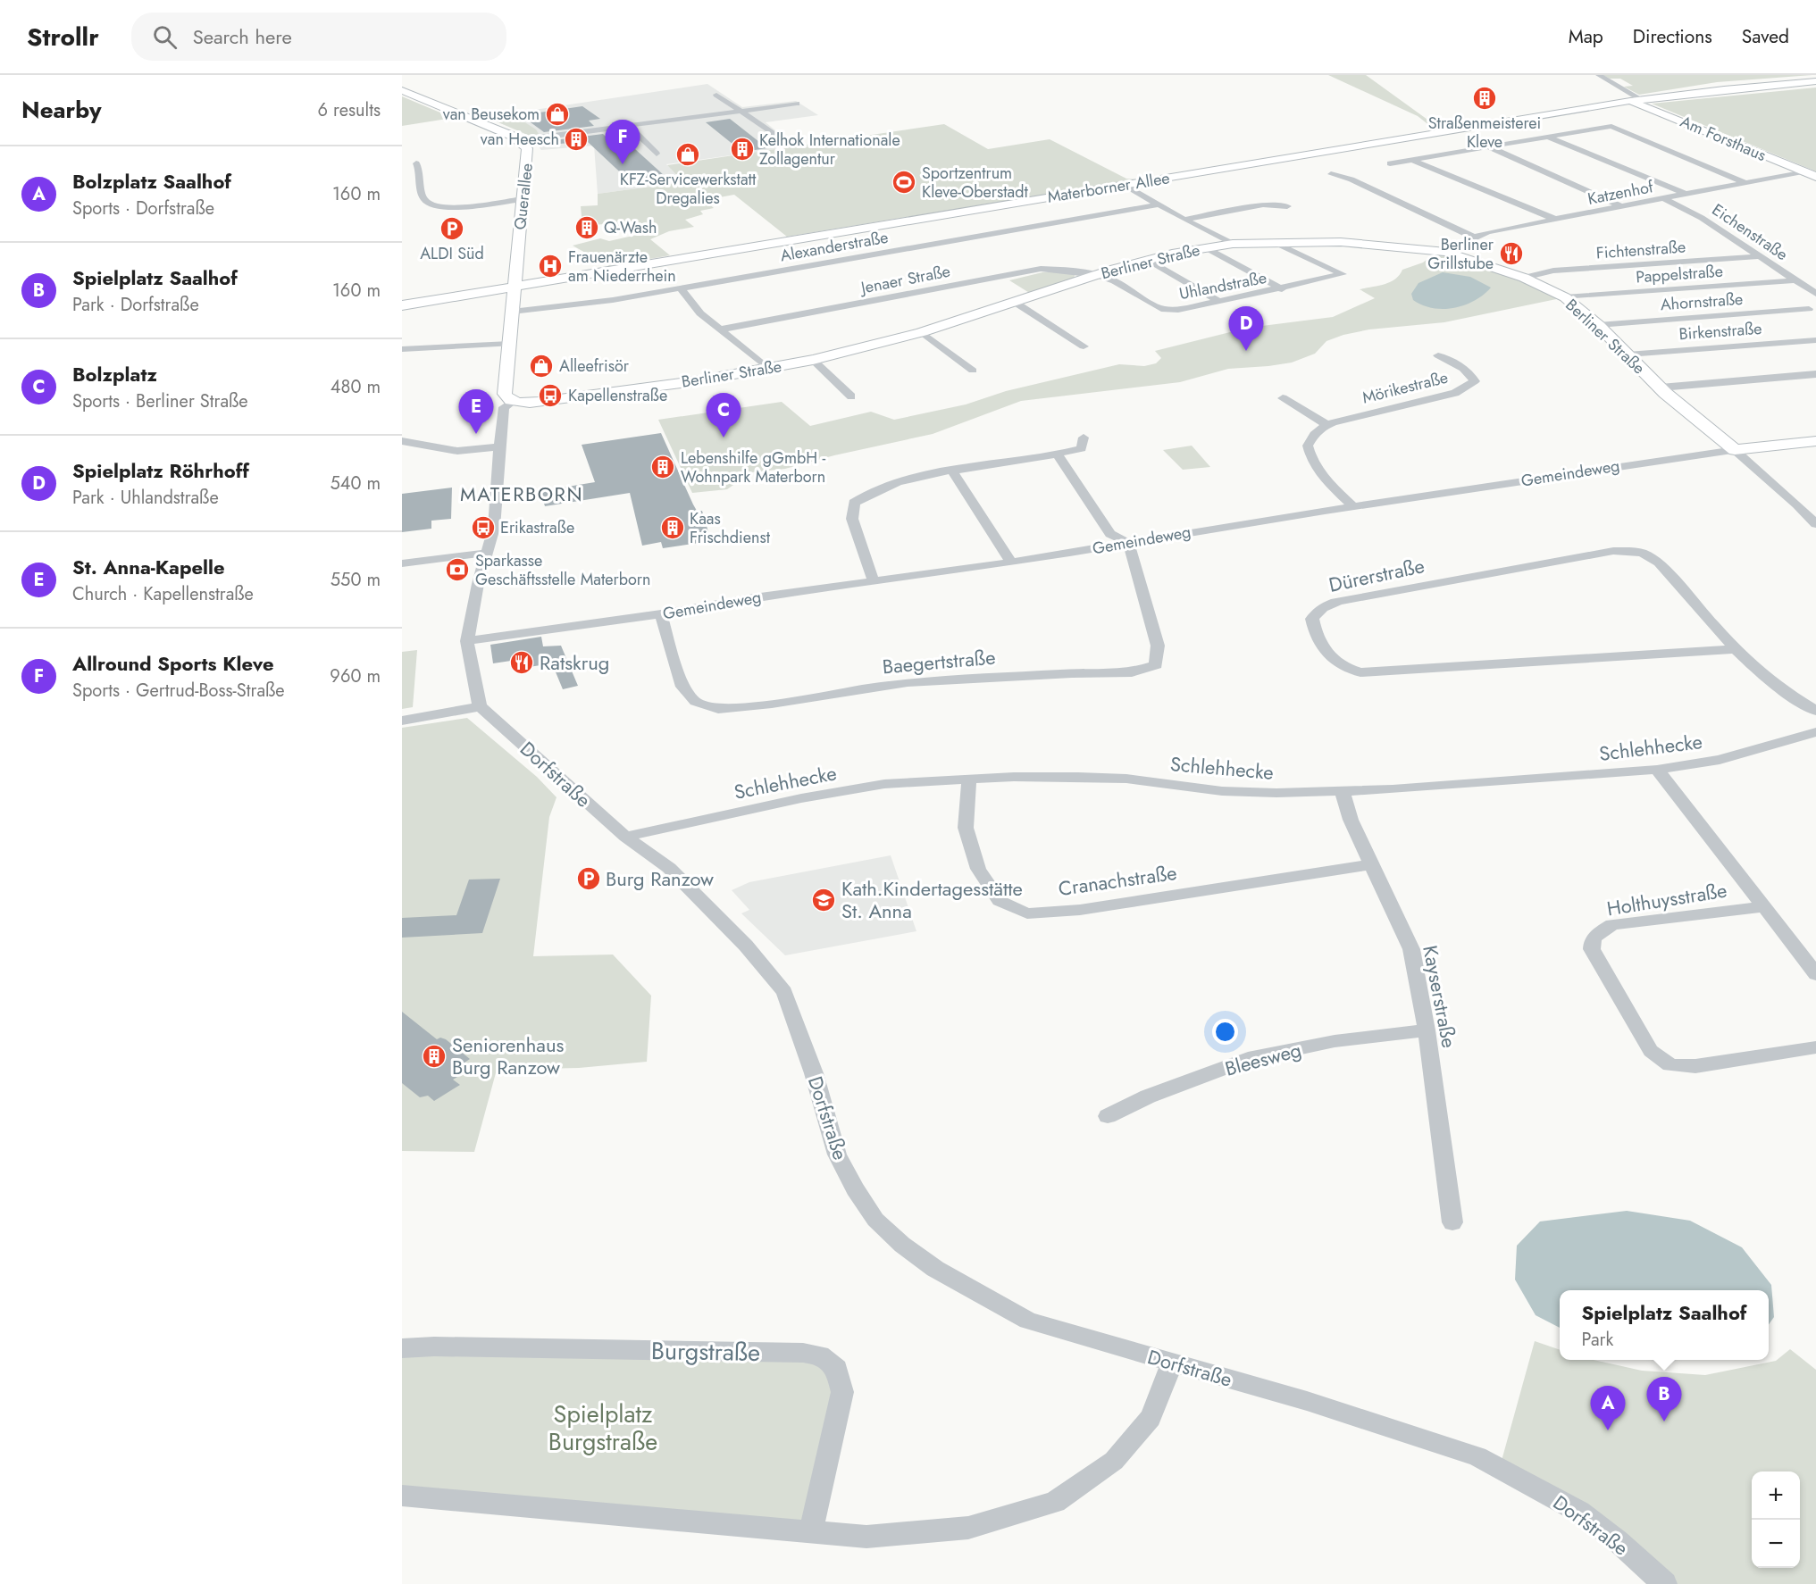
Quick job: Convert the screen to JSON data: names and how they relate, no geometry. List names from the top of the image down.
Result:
{
  "streets": {
    "street": [
      "Am Forsthaus",
      "Materborner Allee",
      "Katzenhof",
      "Querallee",
      "Eichenstraße",
      "Alexanderstraße",
      "Fichtenstraße",
      "Berliner Straße",
      "Pappelstraße",
      "Jenaer Straße",
      "Uhlandstraße",
      "Ahornstraße",
      "Birkenstraße",
      "Mörikestraße",
      "Gemeindeweg",
      "Dürerstraße",
      "Baegertstraße",
      "Schlehhecke",
      "Dorfstraße",
      "Cranachstraße",
      "Holthuysstraße",
      "Kayserstraße",
      "Bleesweg",
      "Burgstraße"
    ]
  },
  "crossings": [
    ["Am Forsthaus", "Materborner Allee"],
    ["Am Forsthaus", "Katzenhof"],
    ["Materborner Allee", "Querallee"],
    ["Katzenhof", "Eichenstraße"],
    ["Katzenhof", "Berliner Straße"],
    ["Eichenstraße", "Fichtenstraße"],
    ["Eichenstraße", "Pappelstraße"],
    ["Fichtenstraße", "Berliner Straße"],
    ["Berliner Straße", "Pappelstraße"],
    ["Berliner Straße", "Jenaer Straße"],
    ["Berliner Straße", "Uhlandstraße"],
    ["Berliner Straße", "Ahornstraße"],
    ["Berliner Straße", "Birkenstraße"],
    ["Berliner Straße", "Gemeindeweg"],
    ["Jenaer Straße", "Uhlandstraße"],
    ["Gemeindeweg", "Baegertstraße"],
    ["Schlehhecke", "Dorfstraße"],
    ["Schlehhecke", "Cranachstraße"],
    ["Schlehhecke", "Holthuysstraße"],
    ["Schlehhecke", "Kayserstraße"],
    ["Cranachstraße", "Kayserstraße"],
    ["Kayserstraße", "Bleesweg"]
  ],
  "districts": ["MATERBORN"],
  "parks": ["Spielplatz Burgstraße"],
  "places": {
    "building": [
      "Straßenmeisterei Kleve",
      "van Heesch",
      "Kelhok Internationale Zollagentur",
      "Q-Wash",
      "Lebenshilfe gGmbH - Wohnpark Materborn",
      "Kaas Frischdienst",
      "Seniorenhaus Burg Ranzow"
    ],
    "shop": ["van Beusekom", "KFZ-Servicewerkstatt Dregalies", "Alleefrisör"],
    "sports": ["Sportzentrum Kleve-Oberstadt"],
    "parking": ["ALDI Süd", "Burg Ranzow"],
    "restaurant": ["Berliner Grillstube", "Ratskrug"],
    "hospital": ["Frauenärzte am Niederrhein"],
    "bus stop": ["Kapellenstraße", "Erikastraße"],
    "bank": ["Sparkasse Geschäftsstelle Materborn"],
    "school or university": ["Kath.Kindertagesstätte St. Anna"]
  },
  "page": {
    "header": "Strollr",
    "search": "Search here",
    "nav": ["Map", "Directions", "Saved"],
    "heading": ["Nearby", "6 results"],
    "pins": [
      "F",
      "D",
      "E",
      "C",
      "B",
      "A"
    ],
    "list": [
      {
        "mark": "A",
        "name": "Bolzplatz Saalhof",
        "note": "Sports · Dorfstraße",
        "value": "160 m"
      },
      {
        "mark": "B",
        "name": "Spielplatz Saalhof",
        "note": "Park · Dorfstraße",
        "value": "160 m"
      },
      {
        "mark": "C",
        "name": "Bolzplatz",
        "note": "Sports · Berliner Straße",
        "value": "480 m"
      },
      {
        "mark": "D",
        "name": "Spielplatz Röhrhoff",
        "note": "Park · Uhlandstraße",
        "value": "540 m"
      },
      {
        "mark": "E",
        "name": "St. Anna-Kapelle",
        "note": "Church · Kapellenstraße",
        "value": "550 m"
      },
      {
        "mark": "F",
        "name": "Allround Sports Kleve",
        "note": "Sports · Gertrud-Boss-Straße",
        "value": "960 m"
      }
    ],
    "popup": ["Spielplatz Saalhof", "Park"],
    "map_buttons": ["+", "−"]
  }
}
